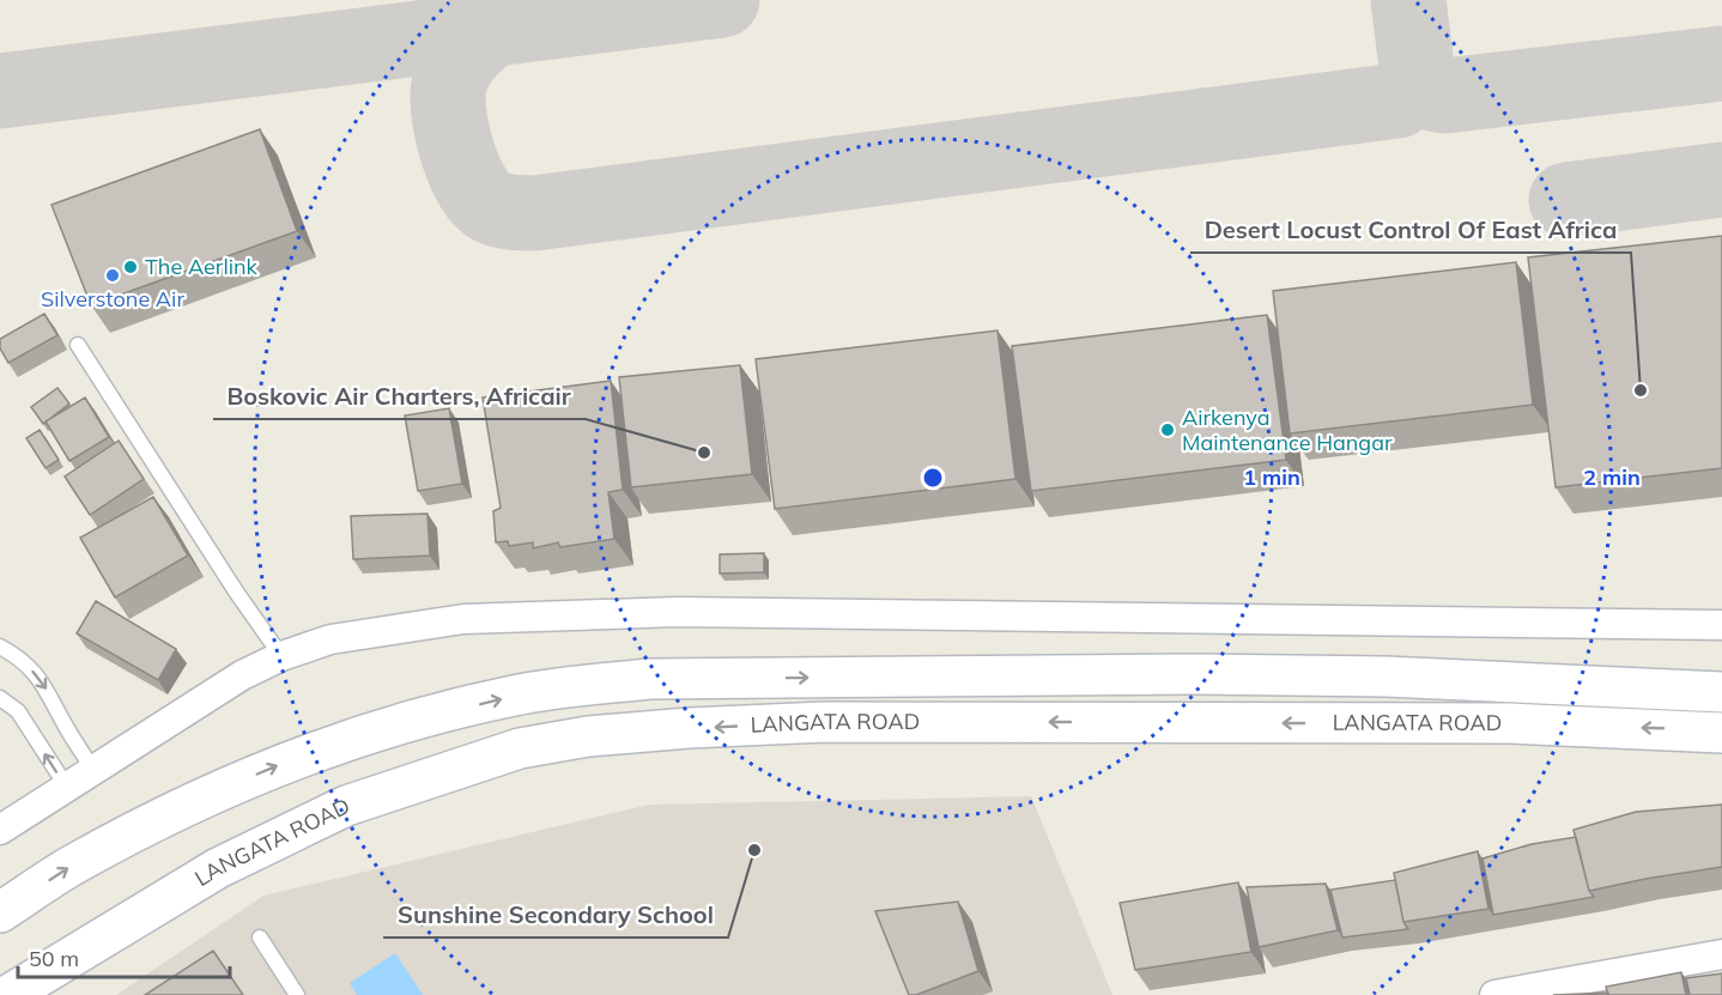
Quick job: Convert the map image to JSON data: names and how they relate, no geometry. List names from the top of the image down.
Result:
{
  "streets": {
    "main road": ["LANGATA ROAD"]
  },
  "places": [
    "The Aerlink",
    "Silverstone Air",
    "Desert Locust Control Of East Africa",
    "Airkenya Maintenance Hangar",
    "Boskovic Air Charters, Africair",
    "Sunshine Secondary School"
  ],
  "scale_bar": "50 m",
  "rings": ["1 min", "2 min"]
}
